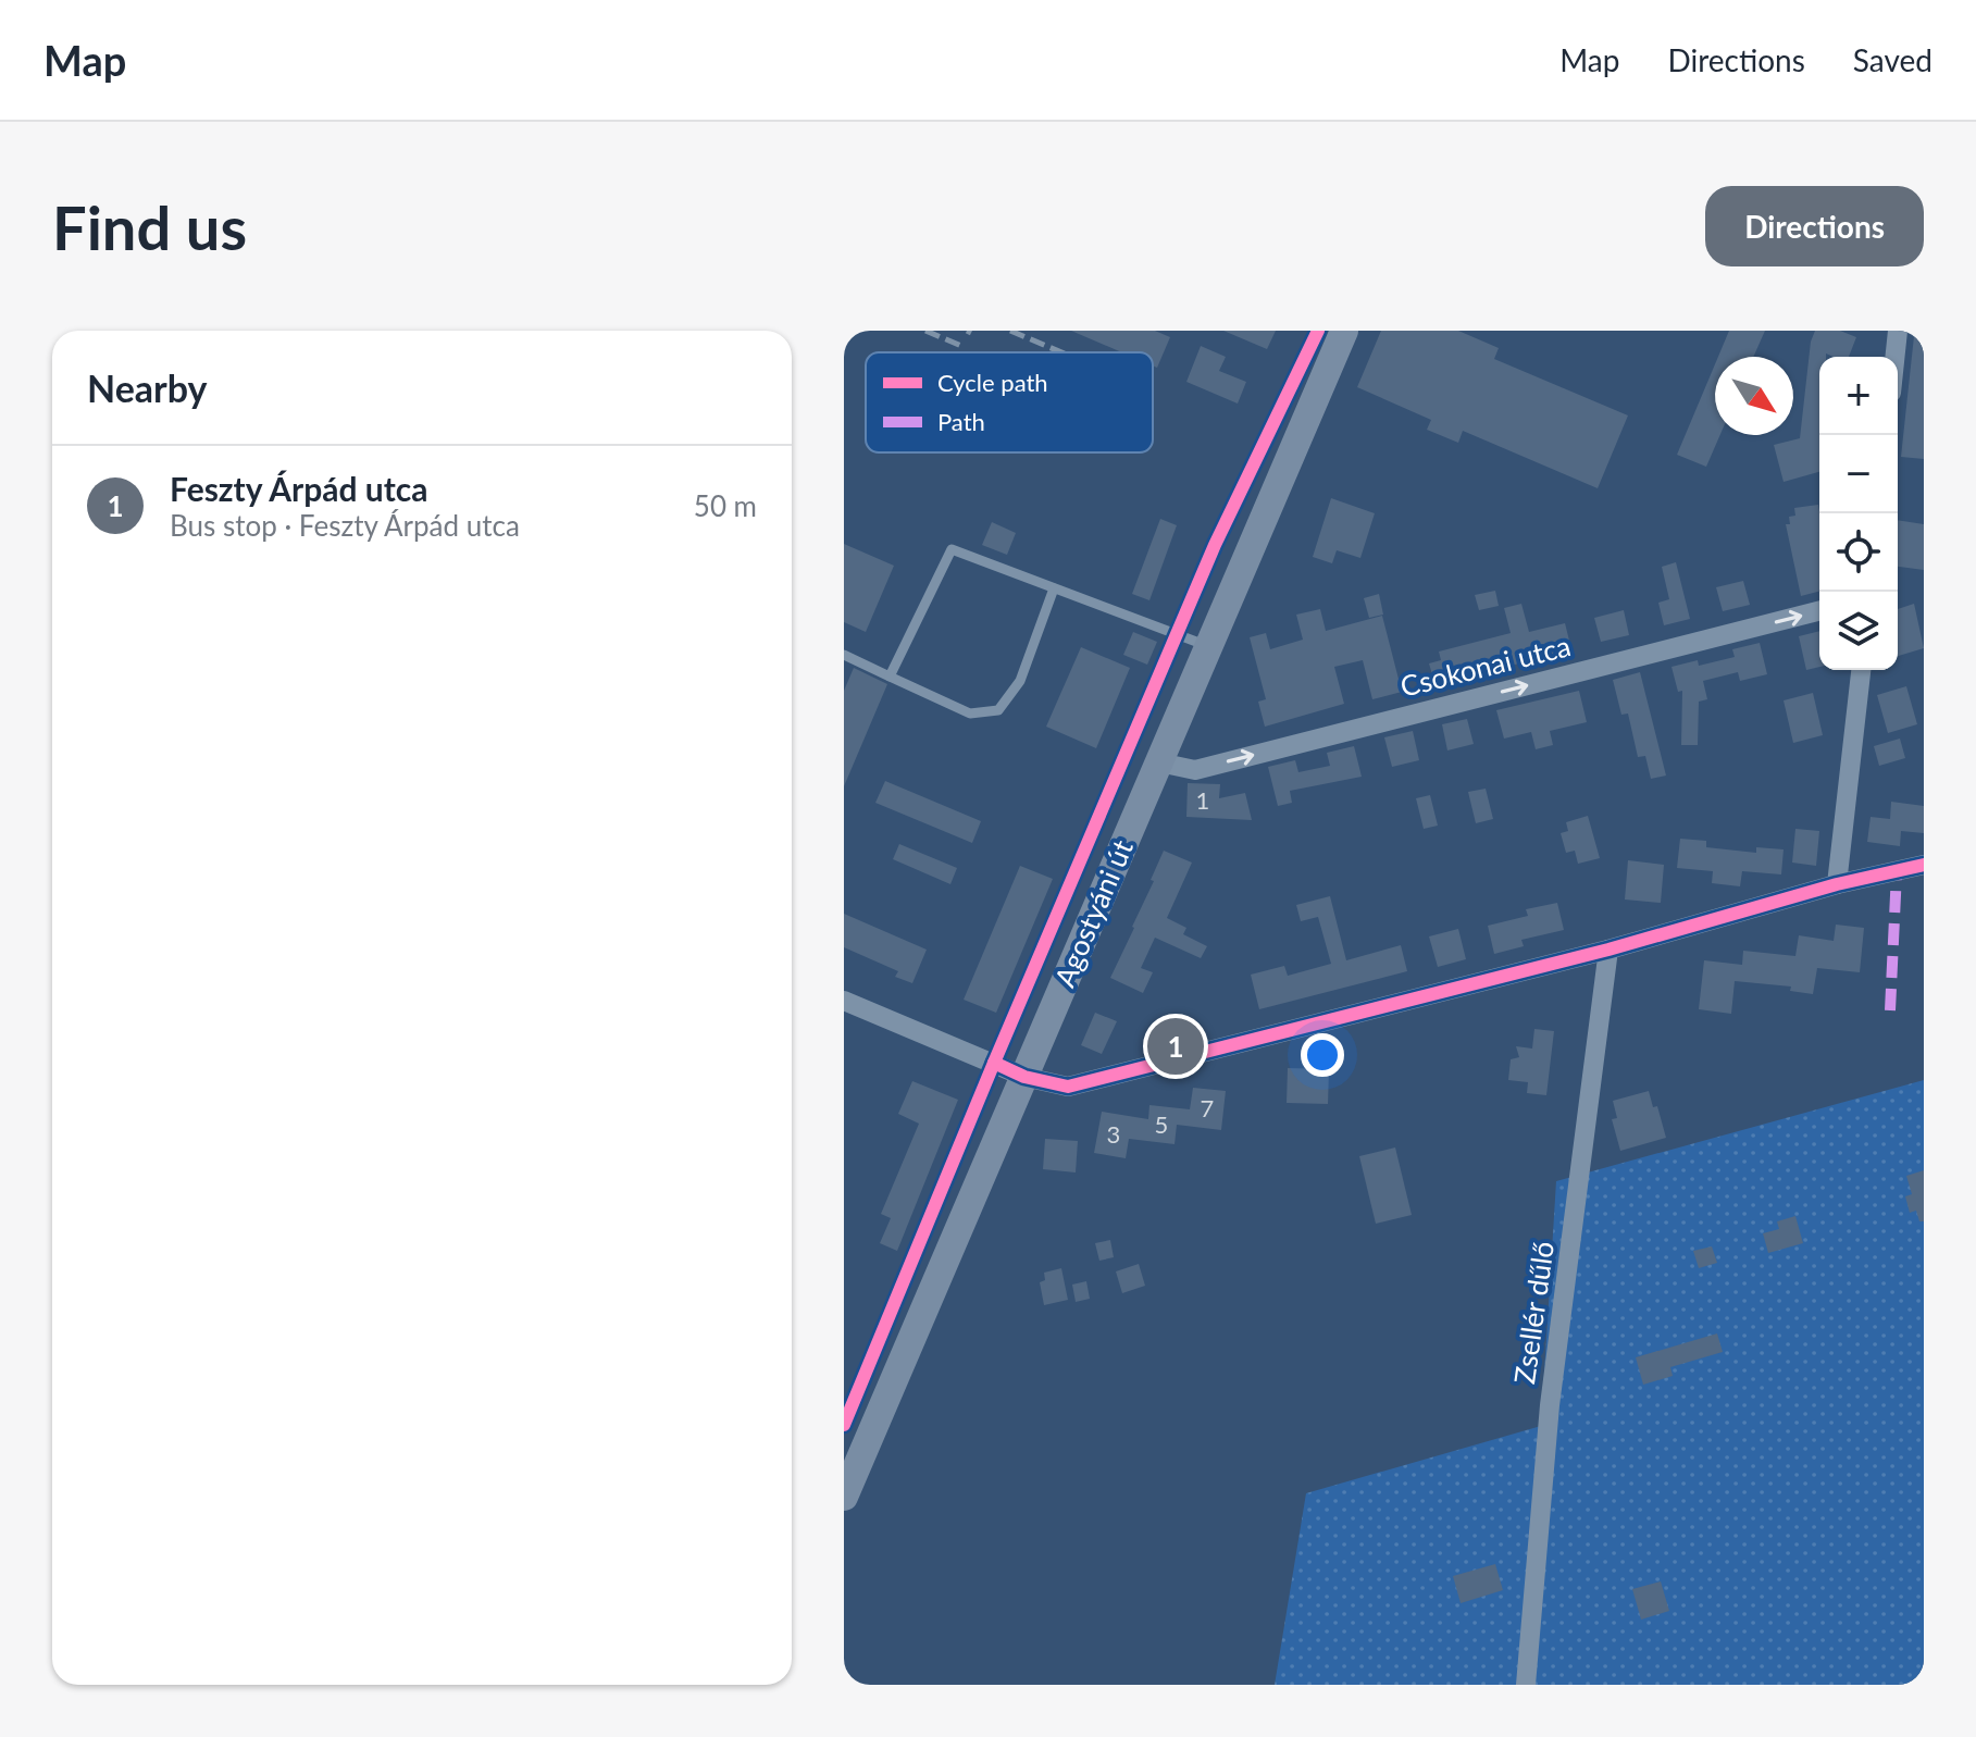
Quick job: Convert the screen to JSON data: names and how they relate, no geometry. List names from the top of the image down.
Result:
{
  "streets": {
    "main road": ["Agostyáni út"],
    "street": ["Csokonai utca", "Zsellér dűlő"]
  },
  "crossings": [
    ["Csokonai utca", "Agostyáni út"]
  ],
  "one_way": ["Csokonai utca"],
  "house_numbers": [
    "1",
    "7",
    "5",
    "3"
  ],
  "legend": ["Cycle path", "Path"],
  "north": "bottom right",
  "page": {
    "header": "Map",
    "nav": ["Map", "Directions", "Saved"],
    "buttons": "Directions",
    "title": "Find us",
    "heading": "Nearby",
    "map_buttons": ["+", "−"],
    "list": [
      {
        "mark": "1",
        "name": "Feszty Árpád utca",
        "note": "Bus stop · Feszty Árpád utca",
        "value": "50 m"
      }
    ],
    "pins": "1"
  }
}
